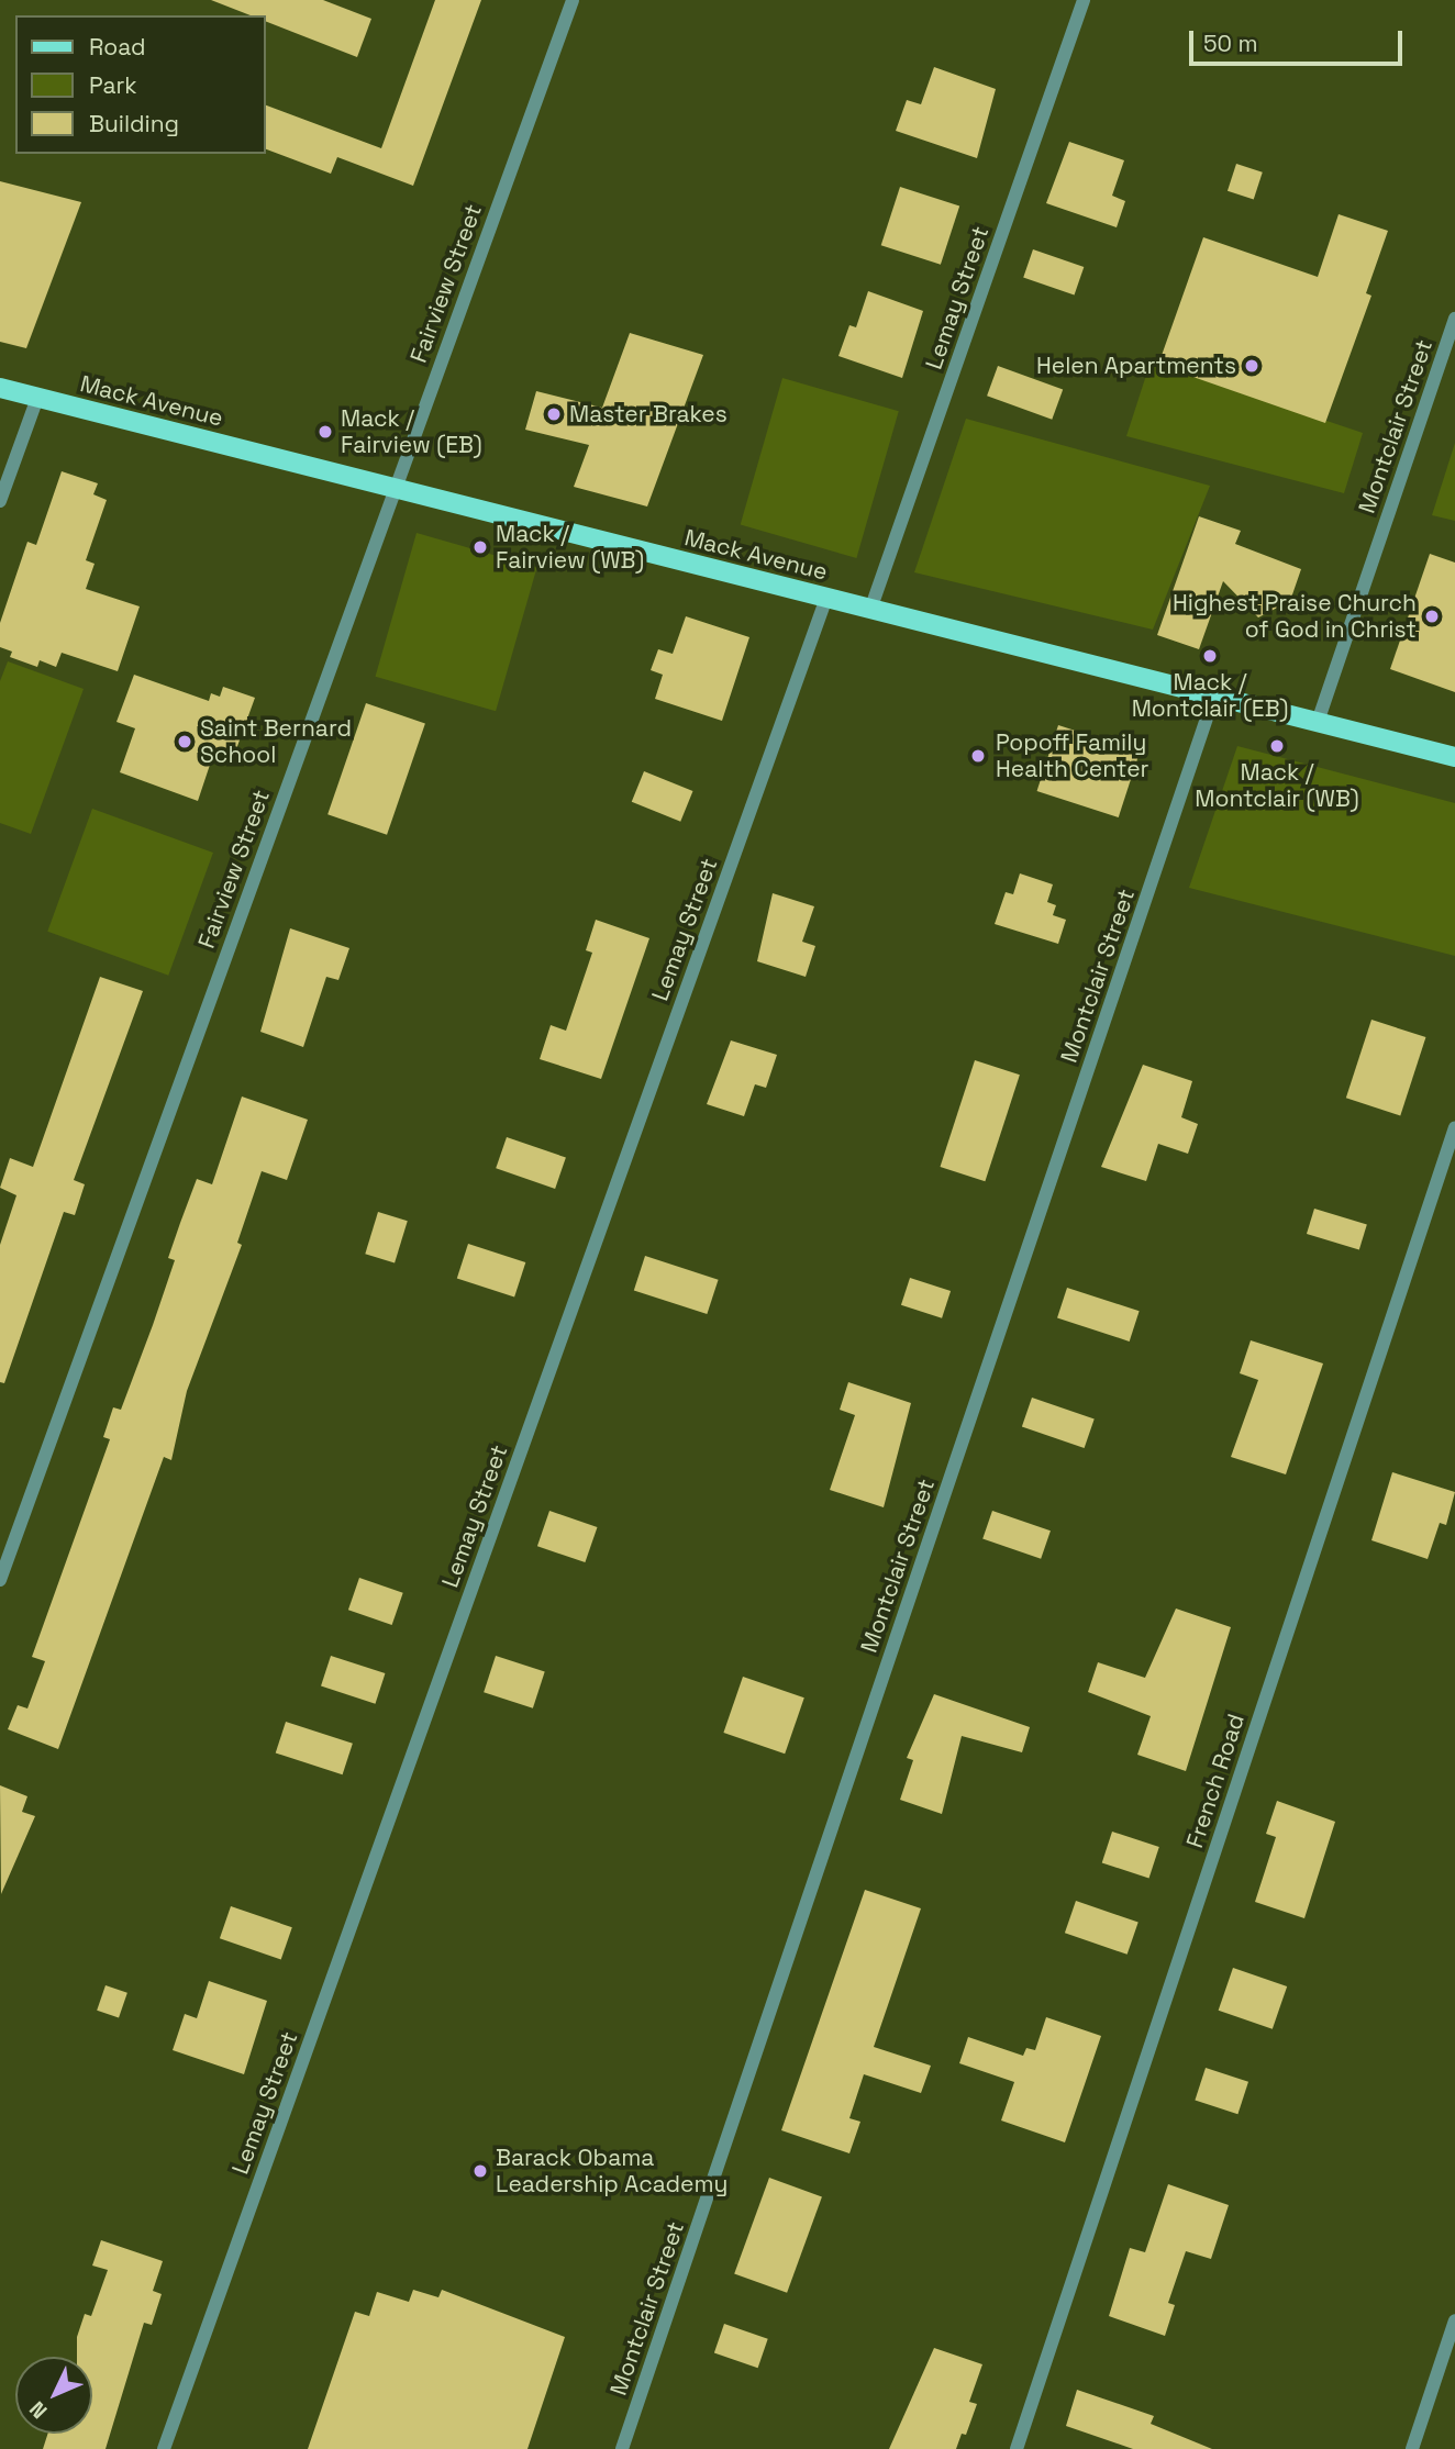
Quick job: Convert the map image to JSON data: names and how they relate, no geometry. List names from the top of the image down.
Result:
{
  "streets": {
    "main road": ["Mack Avenue"],
    "street": [
      "Fairview Street",
      "Lemay Street",
      "Montclair Street",
      "French Road"
    ]
  },
  "crossings": [
    ["Fairview Street", "Mack Avenue"],
    ["Lemay Street", "Mack Avenue"],
    ["Mack Avenue", "Montclair Street"]
  ],
  "places": [
    "Helen Apartments",
    "Master Brakes",
    "Mack / Fairview (EB)",
    "Mack / Fairview (WB)",
    "Highest Praise Church of God in Christ",
    "Mack / Montclair (EB)",
    "Saint Bernard School",
    "Mack / Montclair (WB)",
    "Popoff Family Health Center",
    "Barack Obama Leadership Academy"
  ],
  "legend": ["Road", "Park", "Building"],
  "scale_bar": "50 m",
  "north": "bottom left"
}
